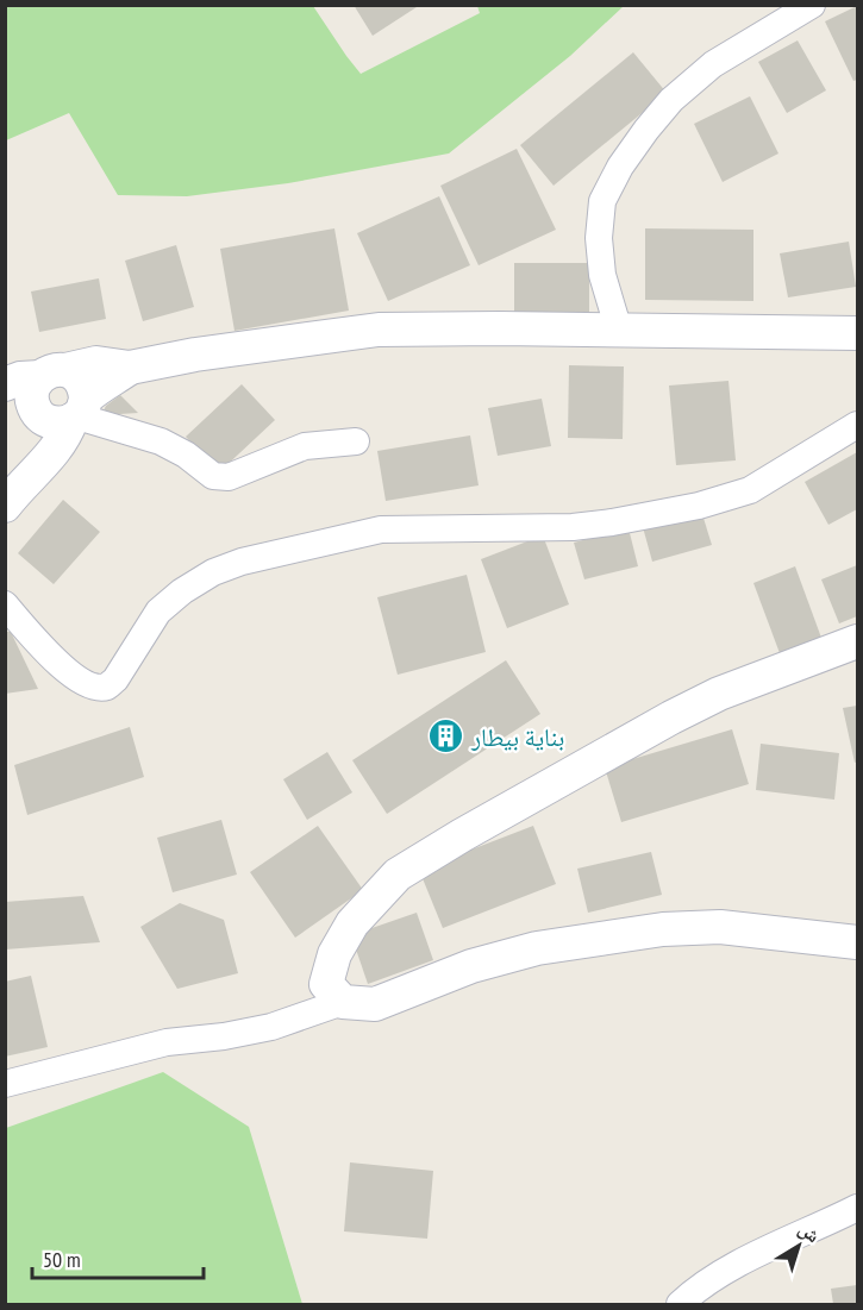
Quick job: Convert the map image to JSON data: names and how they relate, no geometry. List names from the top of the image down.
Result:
{
  "places": {
    "building": ["بناية بيطار"]
  },
  "scale_bar": "50 m",
  "north": "top right"
}
